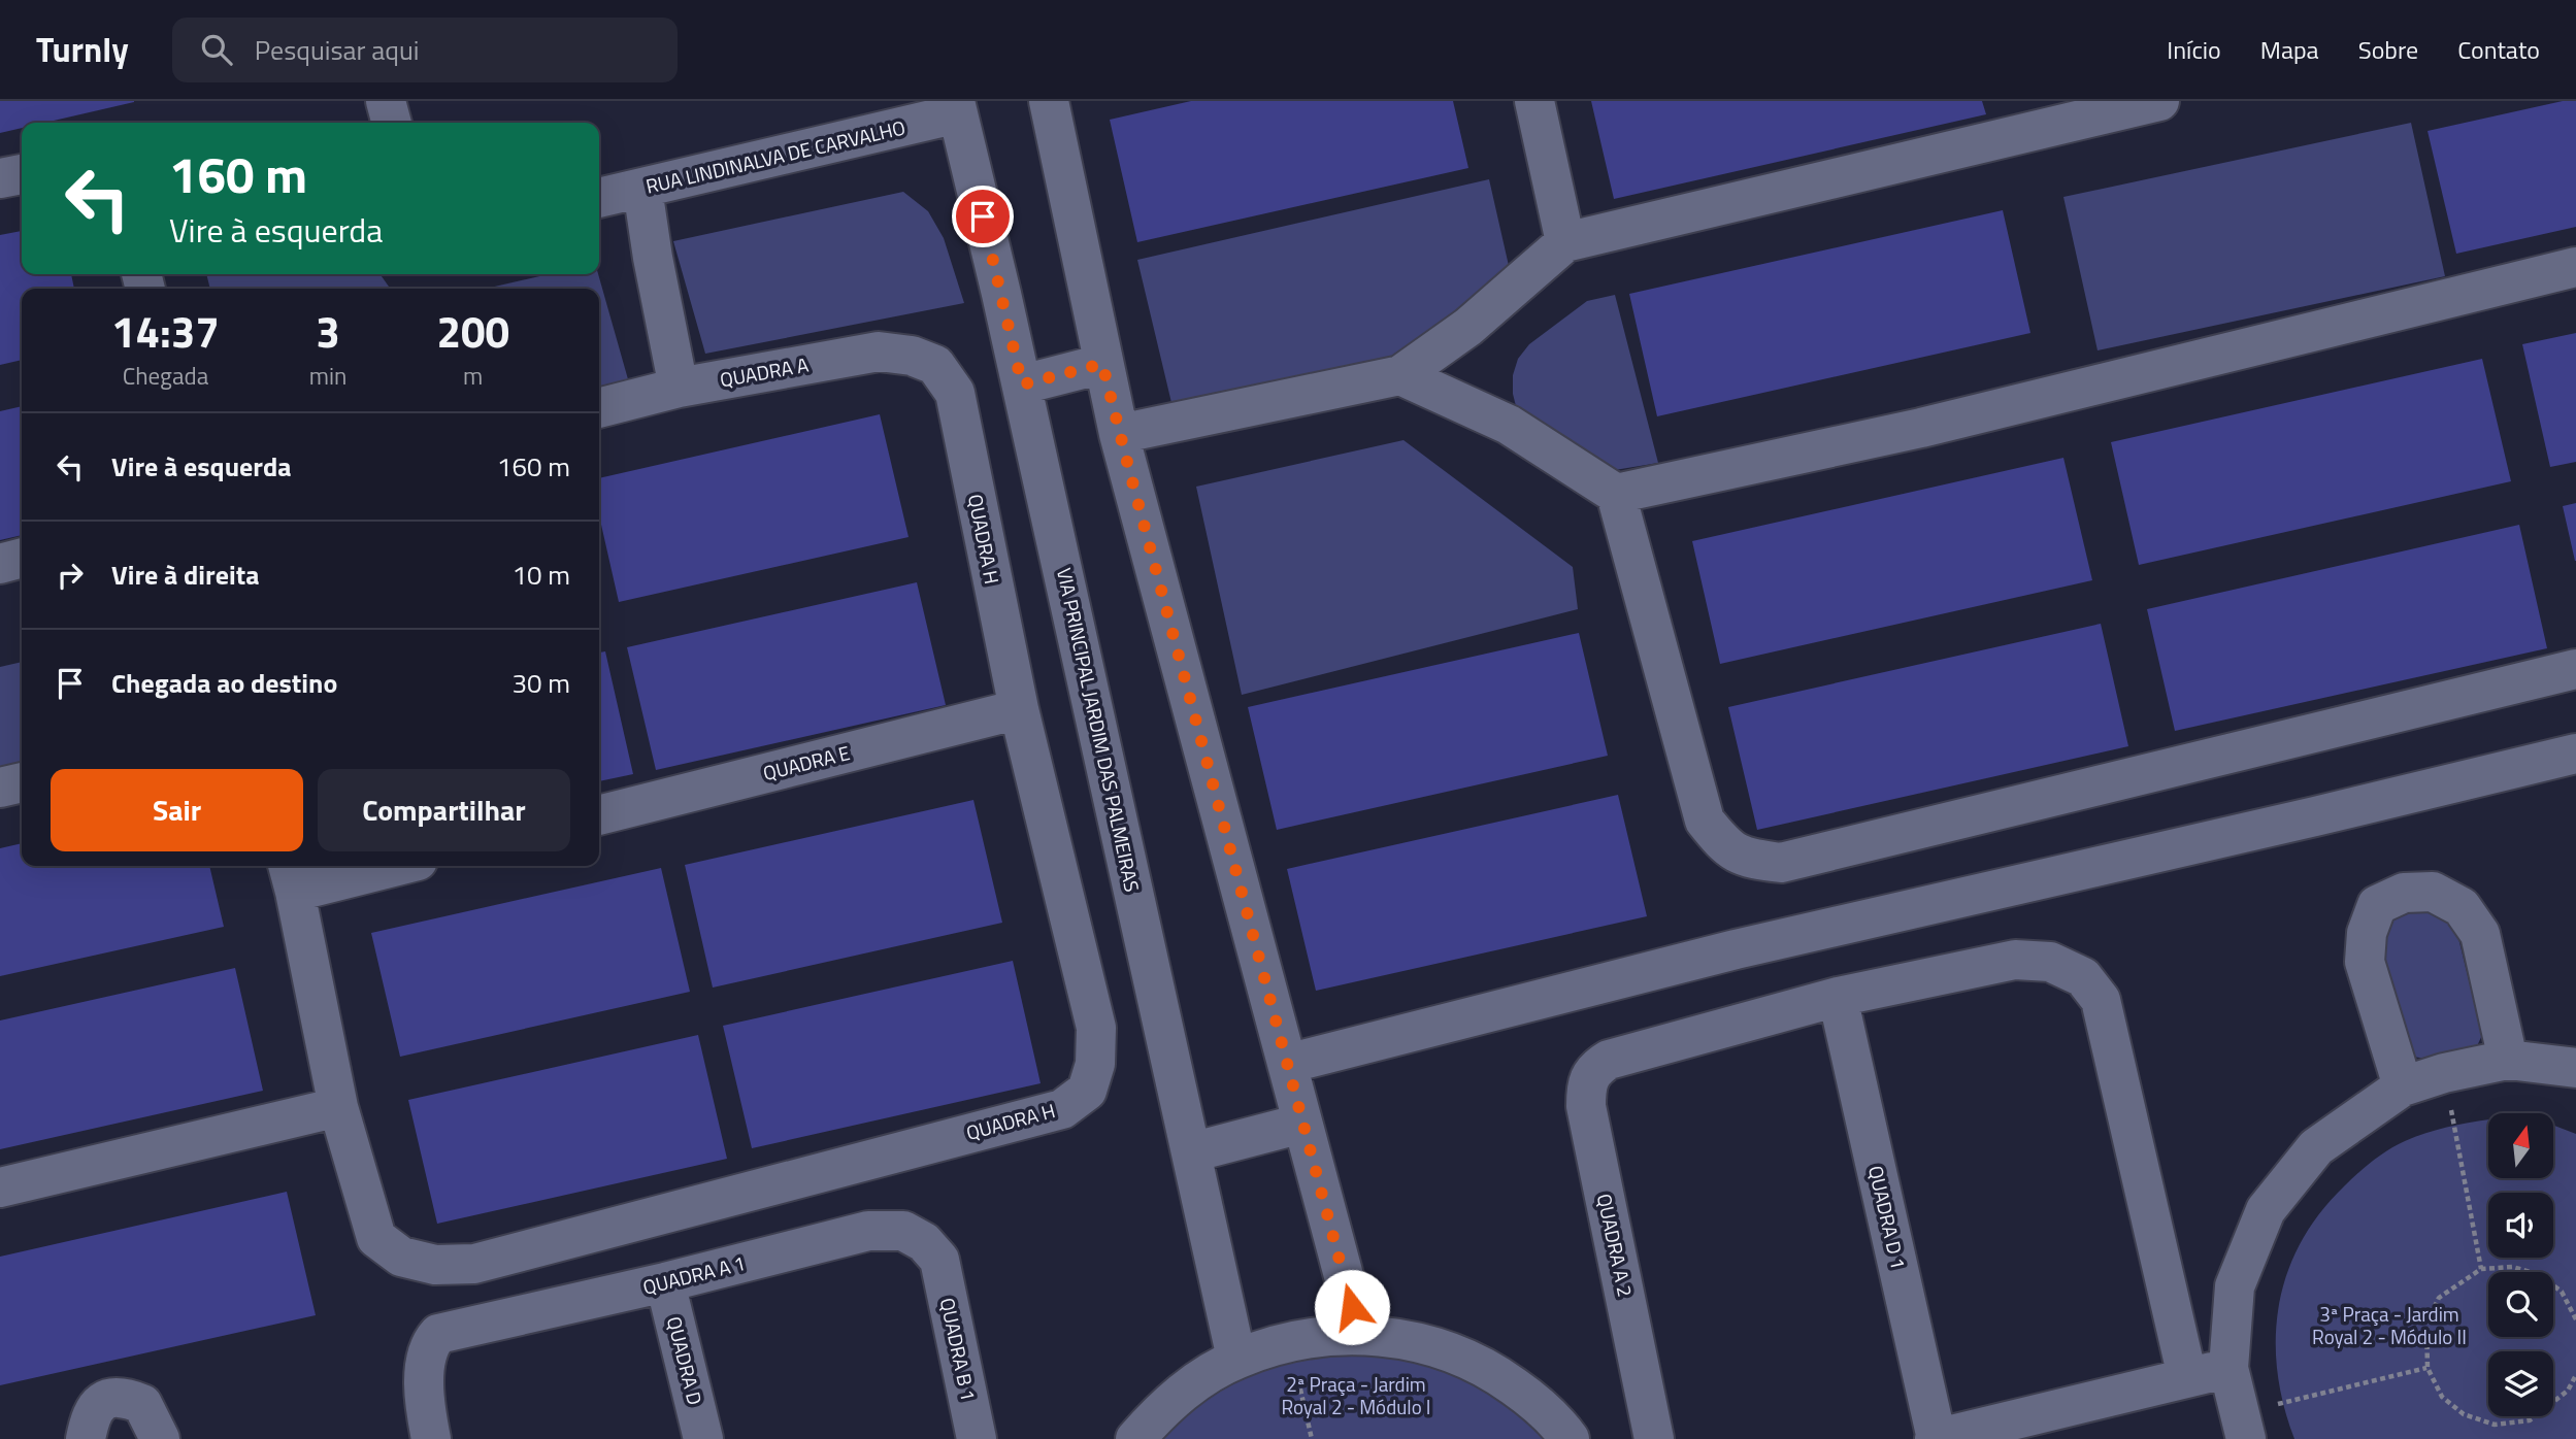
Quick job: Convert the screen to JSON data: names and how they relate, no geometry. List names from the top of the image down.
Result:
{
  "streets": {
    "street": [
      "RUA LINDINALVA DE CARVALHO",
      "QUADRA A",
      "QUADRA H",
      "VIA PRINCIPAL JARDIM DAS PALMEIRAS",
      "QUADRA E",
      "QUADRA D 1",
      "QUADRA A 2",
      "QUADRA A 1",
      "QUADRA B 1",
      "QUADRA D"
    ]
  },
  "crossings": [
    ["RUA LINDINALVA DE CARVALHO", "VIA PRINCIPAL JARDIM DAS PALMEIRAS"],
    ["QUADRA A", "QUADRA H"],
    ["QUADRA H", "QUADRA E"],
    ["QUADRA D 1", "QUADRA A 2"],
    ["QUADRA A 1", "QUADRA B 1"],
    ["QUADRA A 1", "QUADRA D"]
  ],
  "parks": ["3ª Praça - Jardim Royal 2 - Módulo II", "2ª Praça - Jardim Royal 2 - Módulo I"],
  "north": "top",
  "page": {
    "header": "Turnly",
    "search": "Pesquisar aqui",
    "nav": [
      "Início",
      "Mapa",
      "Sobre",
      "Contato"
    ],
    "turn": ["160 m", "Vire à esquerda"],
    "eta": [
      "14:37",
      "Chegada",
      "3",
      "min",
      "200",
      "m"
    ],
    "list": [
      {
        "name": "Vire à esquerda",
        "value": "160 m"
      },
      {
        "name": "Vire à direita",
        "value": "10 m"
      },
      {
        "name": "Chegada ao destino",
        "value": "30 m"
      }
    ],
    "buttons": ["Sair", "Compartilhar"]
  }
}
